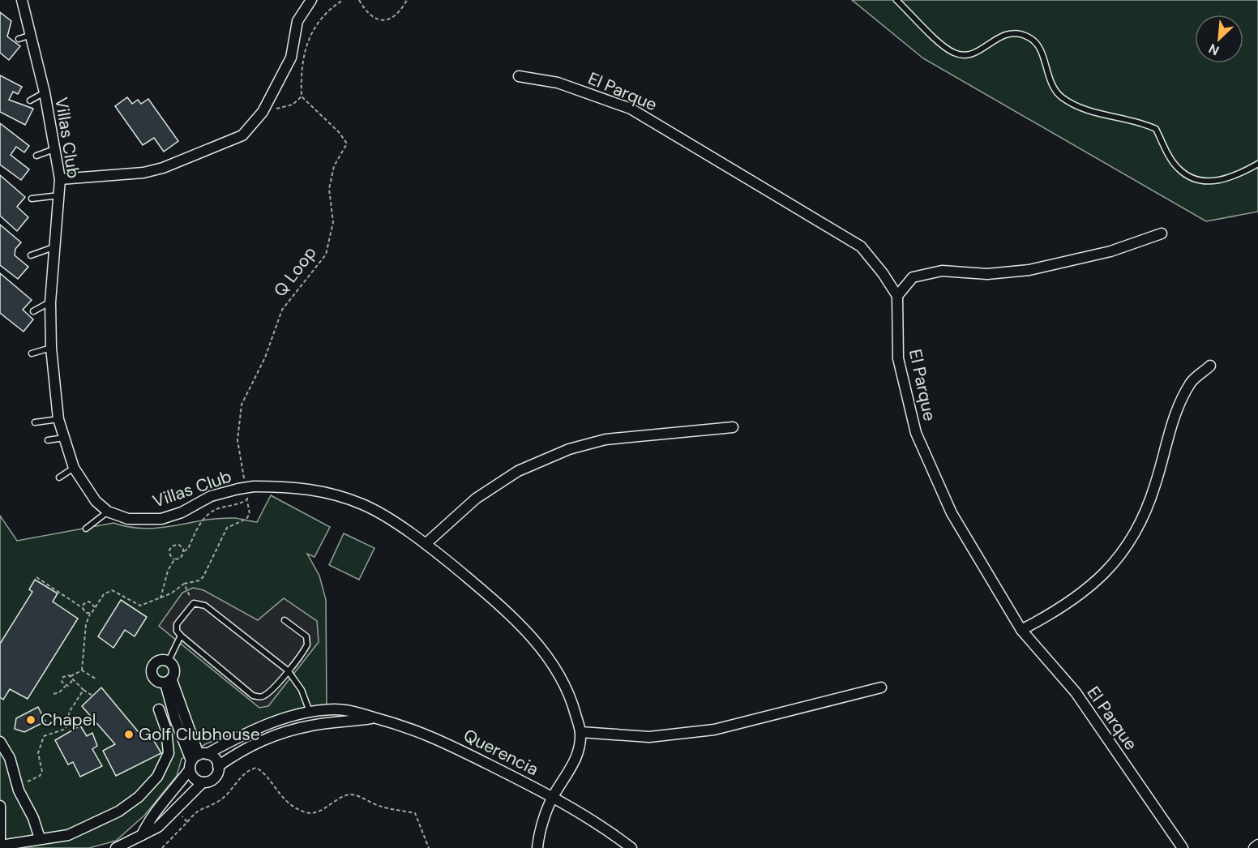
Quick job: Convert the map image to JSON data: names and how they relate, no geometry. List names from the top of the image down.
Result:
{
  "streets": {
    "street": ["El Parque", "Villas Club", "Querencia"],
    "path": ["Q Loop"]
  },
  "crossings": [
    ["Villas Club", "Q Loop"],
    ["Villas Club", "Querencia"]
  ],
  "places": ["Chapel", "Golf Clubhouse"],
  "north": "bottom left"
}
